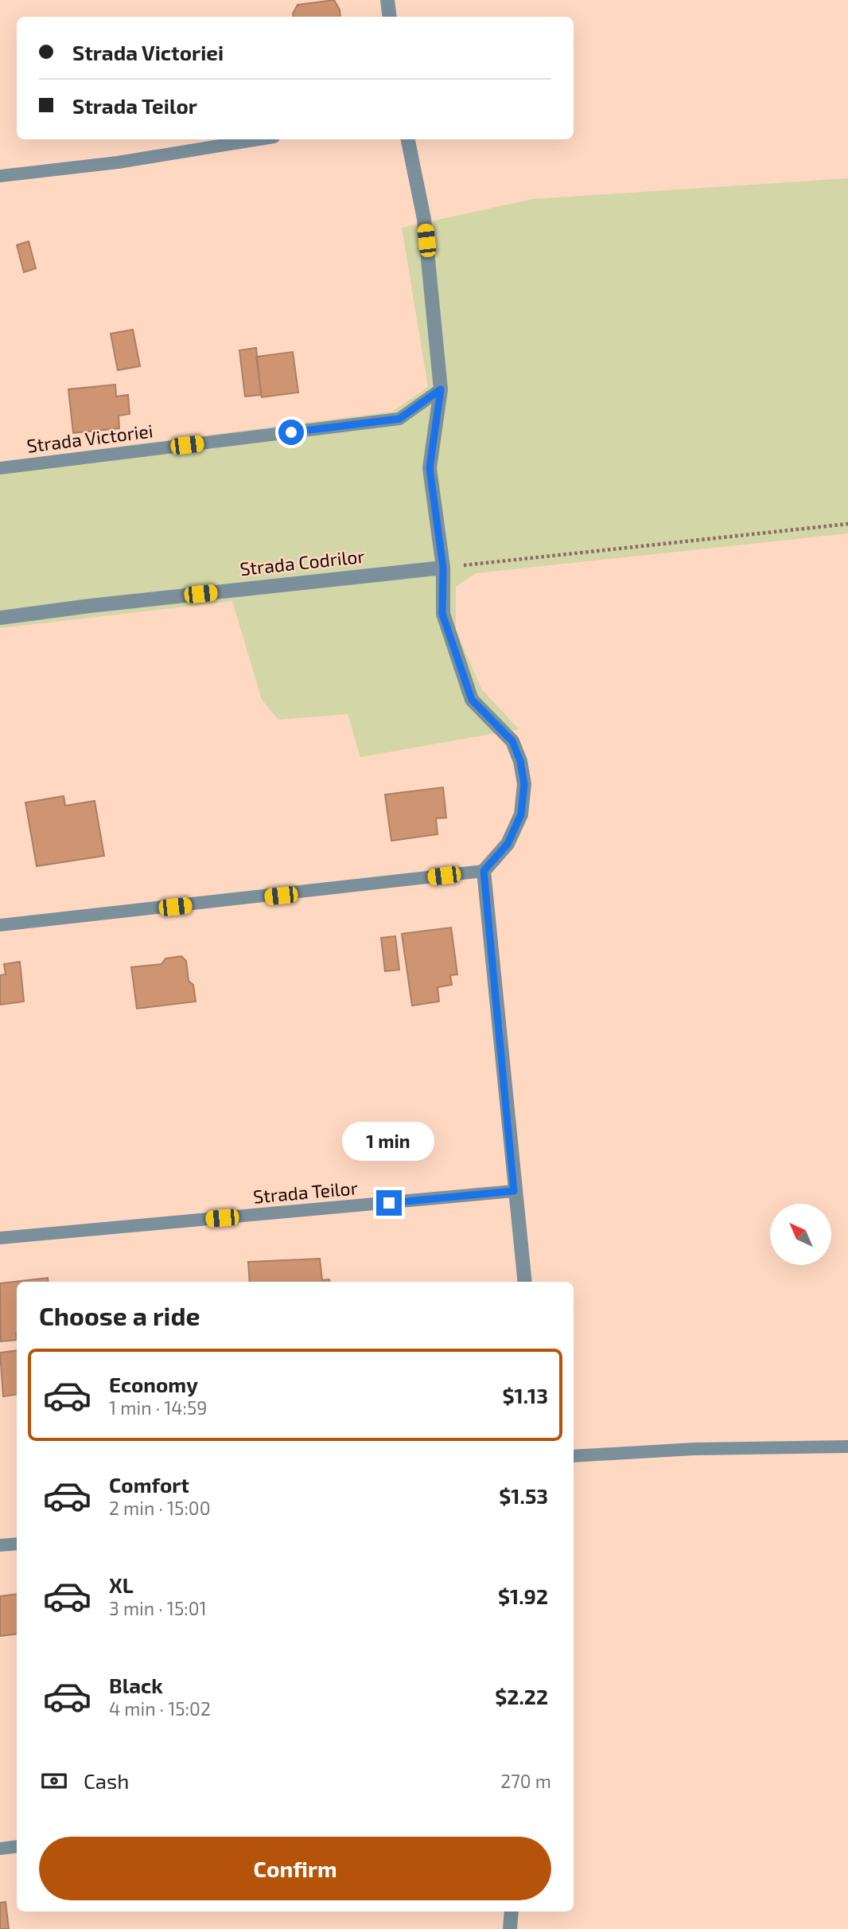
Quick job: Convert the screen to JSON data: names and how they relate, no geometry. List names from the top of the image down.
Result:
{
  "streets": {
    "street": ["Strada Codrilor"],
    "lane": ["Strada Victoriei", "Strada Teilor"]
  },
  "north": "top left",
  "page": {
    "banner": ["Strada Victoriei", "Strada Teilor"],
    "bubble": "1 min",
    "heading": "Choose a ride",
    "list": [
      {
        "name": "Economy",
        "note": "1 min · 14:59",
        "value": "$1.13"
      },
      {
        "name": "Comfort",
        "note": "2 min · 15:00",
        "value": "$1.53"
      },
      {
        "name": "XL",
        "note": "3 min · 15:01",
        "value": "$1.92"
      },
      {
        "name": "Black",
        "note": "4 min · 15:02",
        "value": "$2.22"
      }
    ],
    "pay": ["Cash", "270 m"],
    "buttons": "Confirm"
  }
}
